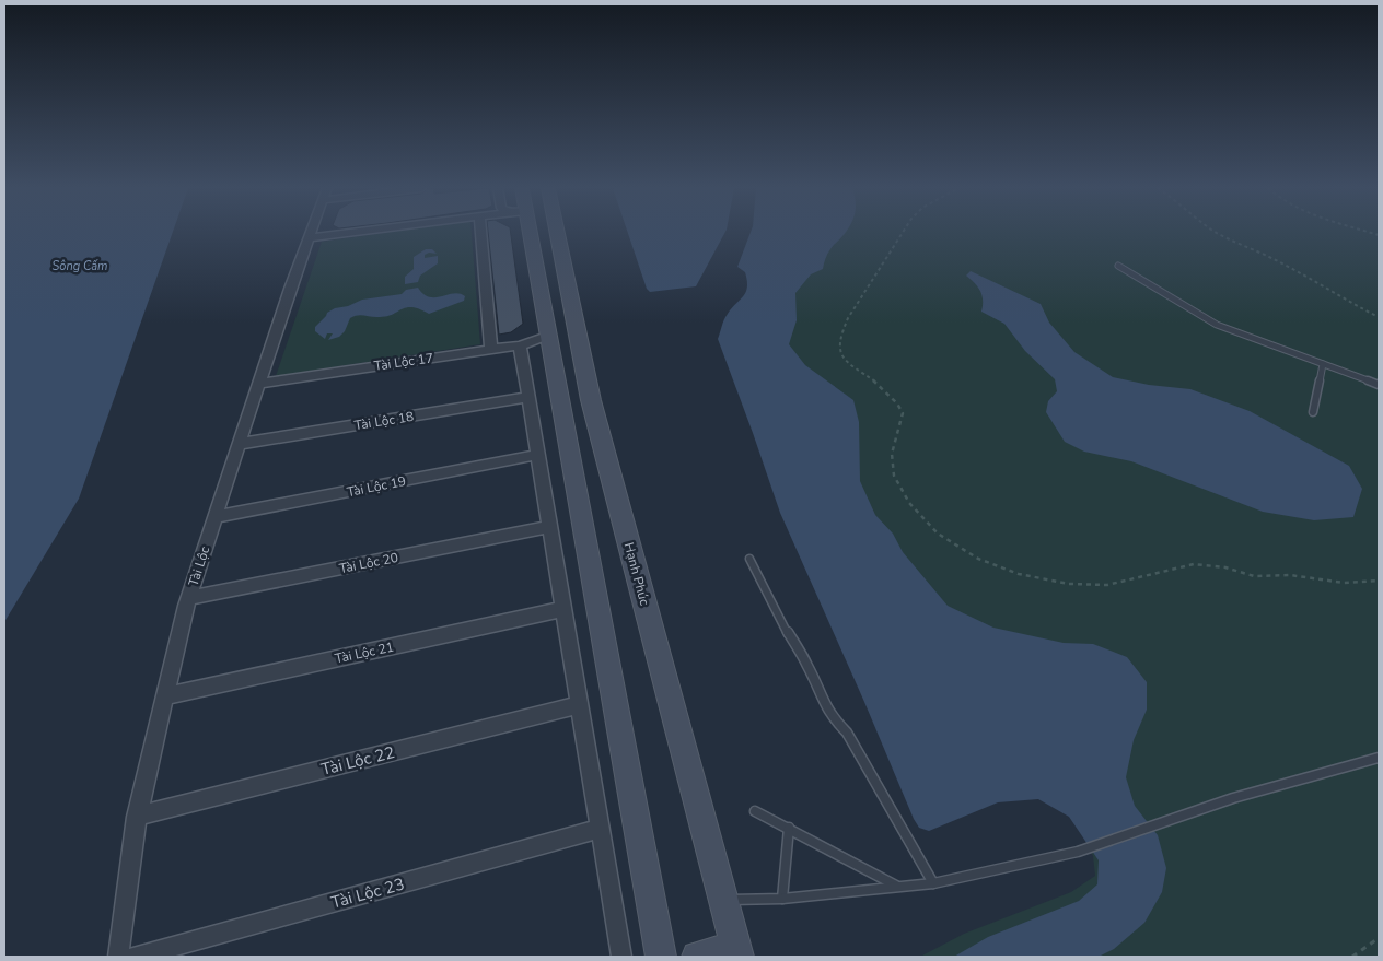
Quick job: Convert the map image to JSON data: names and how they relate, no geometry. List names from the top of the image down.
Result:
{
  "streets": {
    "street": [
      "Tài Lộc 17",
      "Tài Lộc 18",
      "Tài Lộc 19",
      "Tài Lộc 20",
      "Tài Lộc",
      "Hạnh Phúc",
      "Tài Lộc 21",
      "Tài Lộc 22",
      "Tài Lộc 23"
    ]
  },
  "crossings": [
    ["Tài Lộc 17", "Tài Lộc"],
    ["Tài Lộc 18", "Tài Lộc"],
    ["Tài Lộc 19", "Tài Lộc"],
    ["Tài Lộc 20", "Tài Lộc"],
    ["Tài Lộc", "Tài Lộc 21"],
    ["Tài Lộc", "Tài Lộc 22"]
  ],
  "water": ["Sông Cấm"]
}
